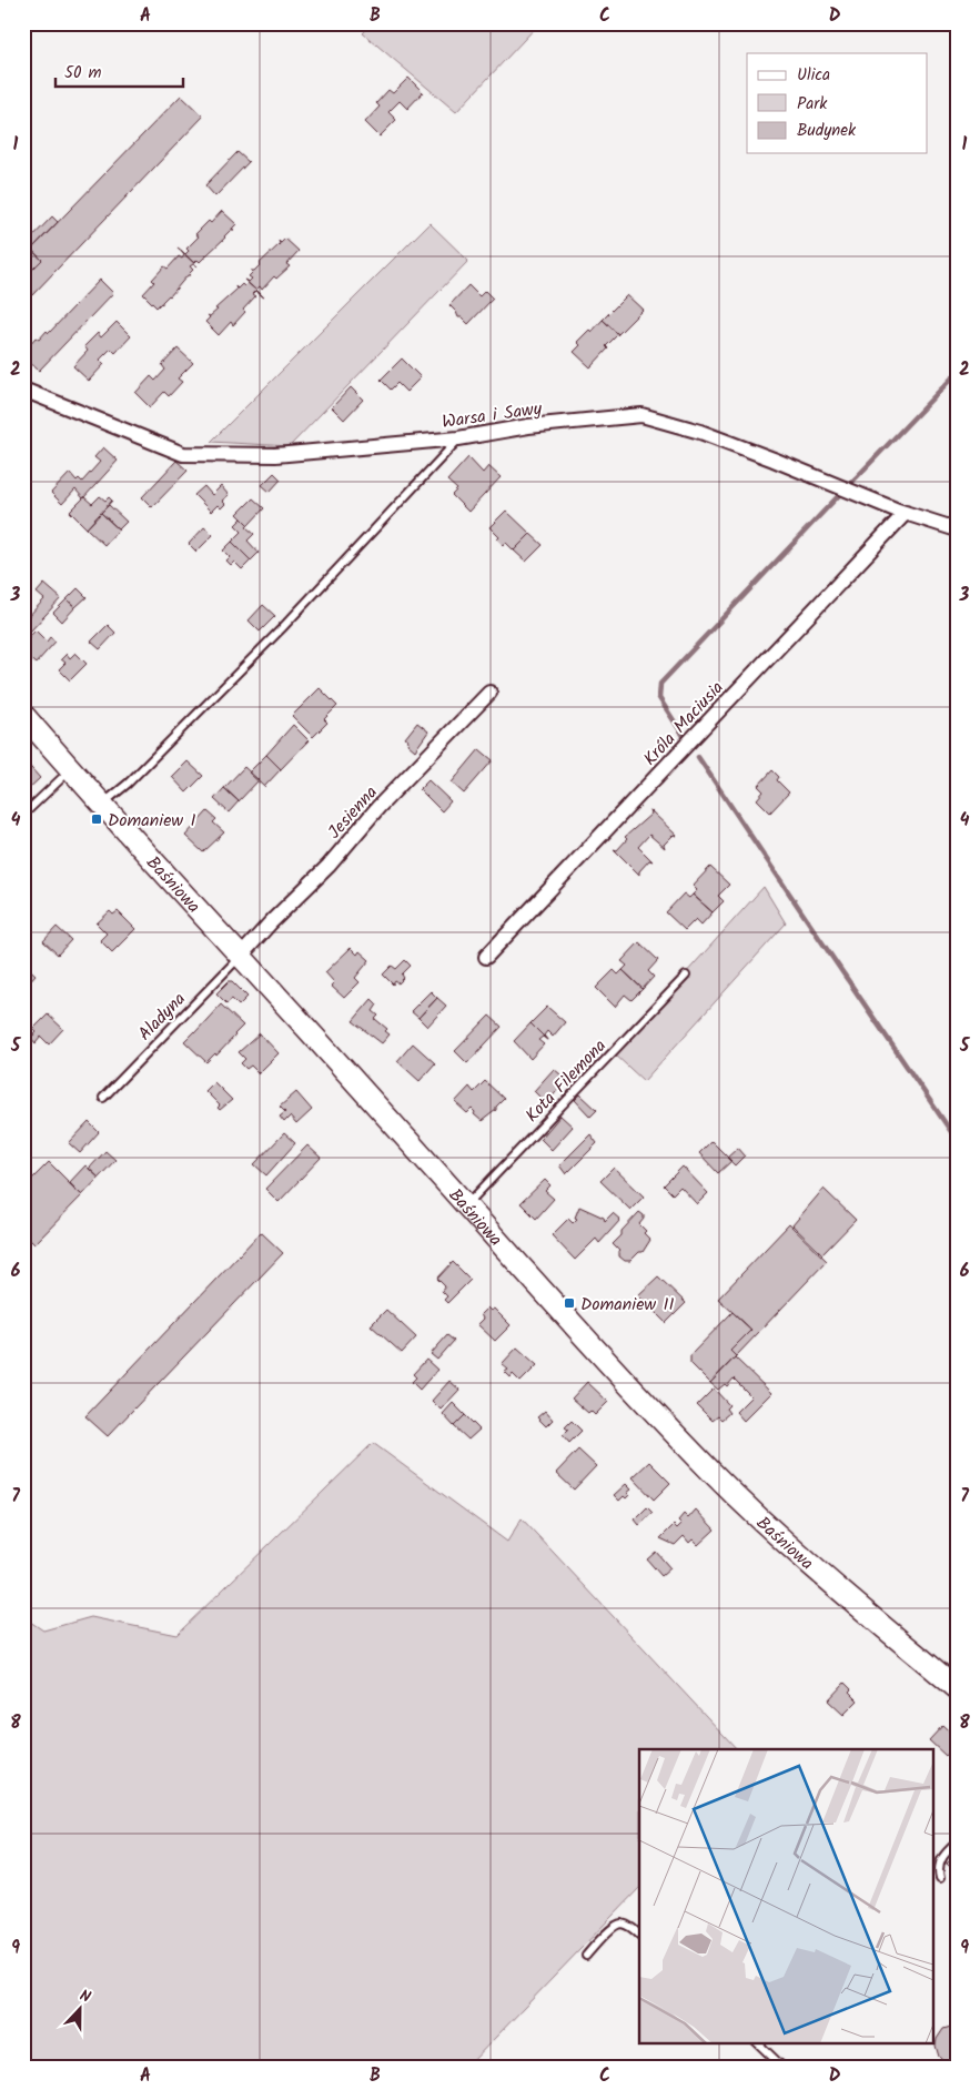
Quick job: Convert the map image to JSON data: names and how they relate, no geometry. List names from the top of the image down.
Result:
{
  "streets": {
    "main road": ["Baśniowa"],
    "street": ["Warsa i Sawy", "Króla Maciusia", "Jesienna"],
    "lane": ["Aladyna", "Kota Filemona"]
  },
  "crossings": [
    ["Warsa i Sawy", "Króla Maciusia"],
    ["Jesienna", "Baśniowa"],
    ["Jesienna", "Aladyna"],
    ["Baśniowa", "Aladyna"],
    ["Baśniowa", "Kota Filemona"]
  ],
  "places": {
    "transit": ["Domaniew I", "Domaniew II"]
  },
  "legend": ["Ulica", "Park", "Budynek"],
  "scale_bar": "50 m",
  "north": "top",
  "grid": {
    "columns": [
      "A",
      "B",
      "C",
      "D"
    ],
    "rows": [
      "1",
      "2",
      "3",
      "4",
      "5",
      "6",
      "7",
      "8",
      "9"
    ]
  }
}
